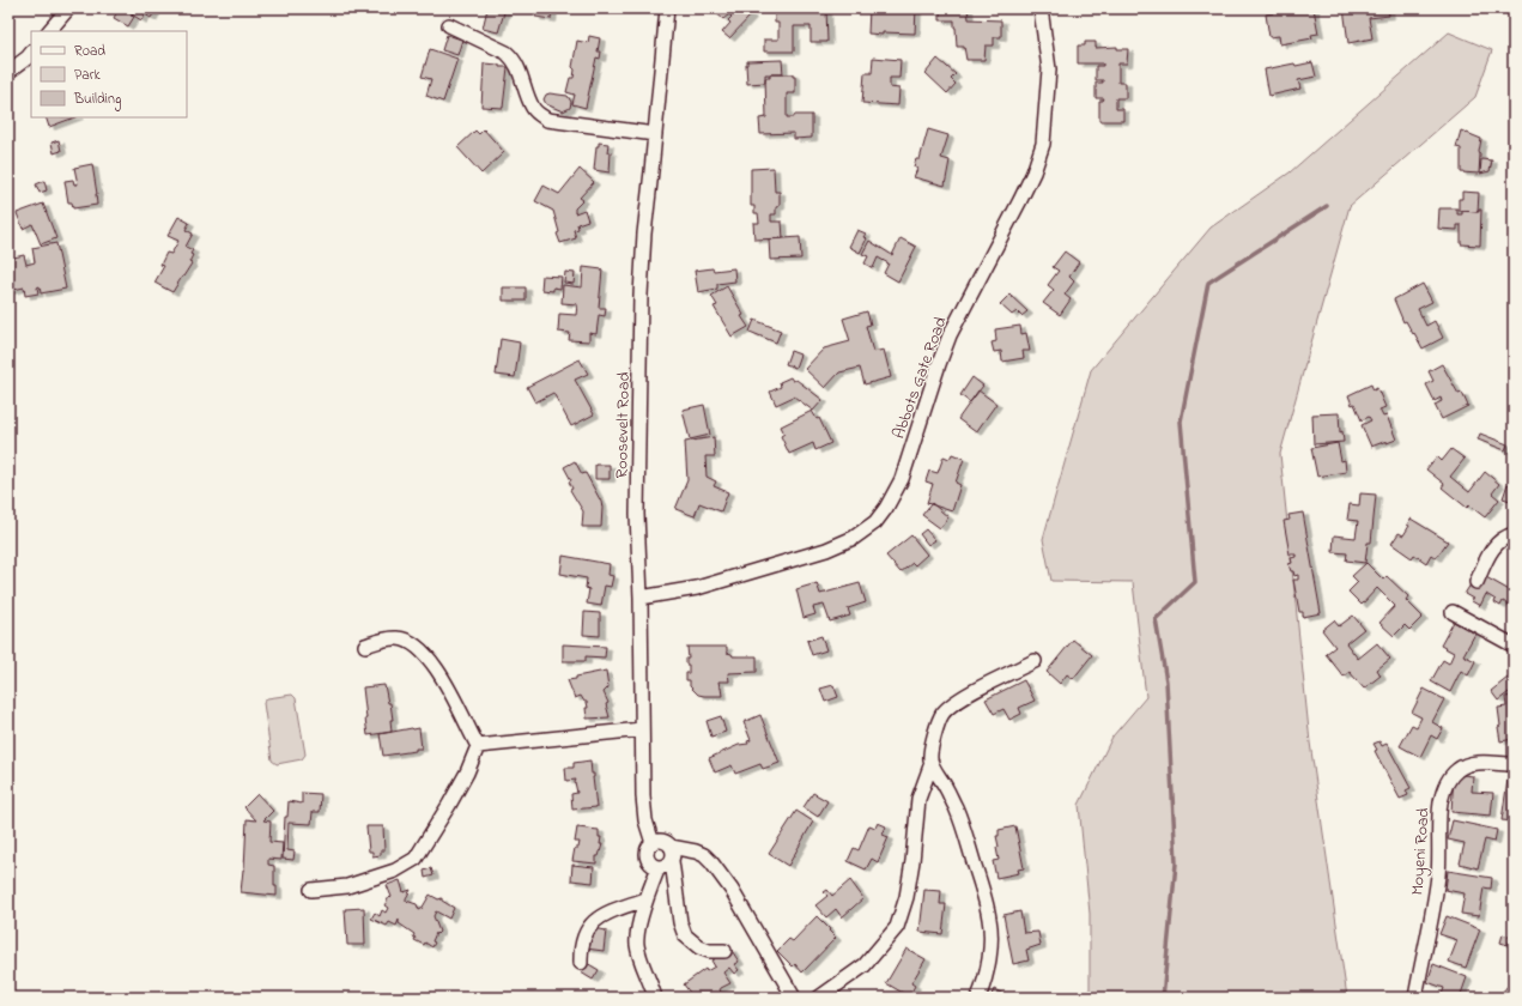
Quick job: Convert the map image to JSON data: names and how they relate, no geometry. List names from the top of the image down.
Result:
{
  "streets": {
    "street": ["Abbots Gate Road", "Roosevelt Road", "Moyeni Road"]
  },
  "crossings": [
    ["Abbots Gate Road", "Roosevelt Road"]
  ],
  "legend": ["Road", "Park", "Building"]
}
